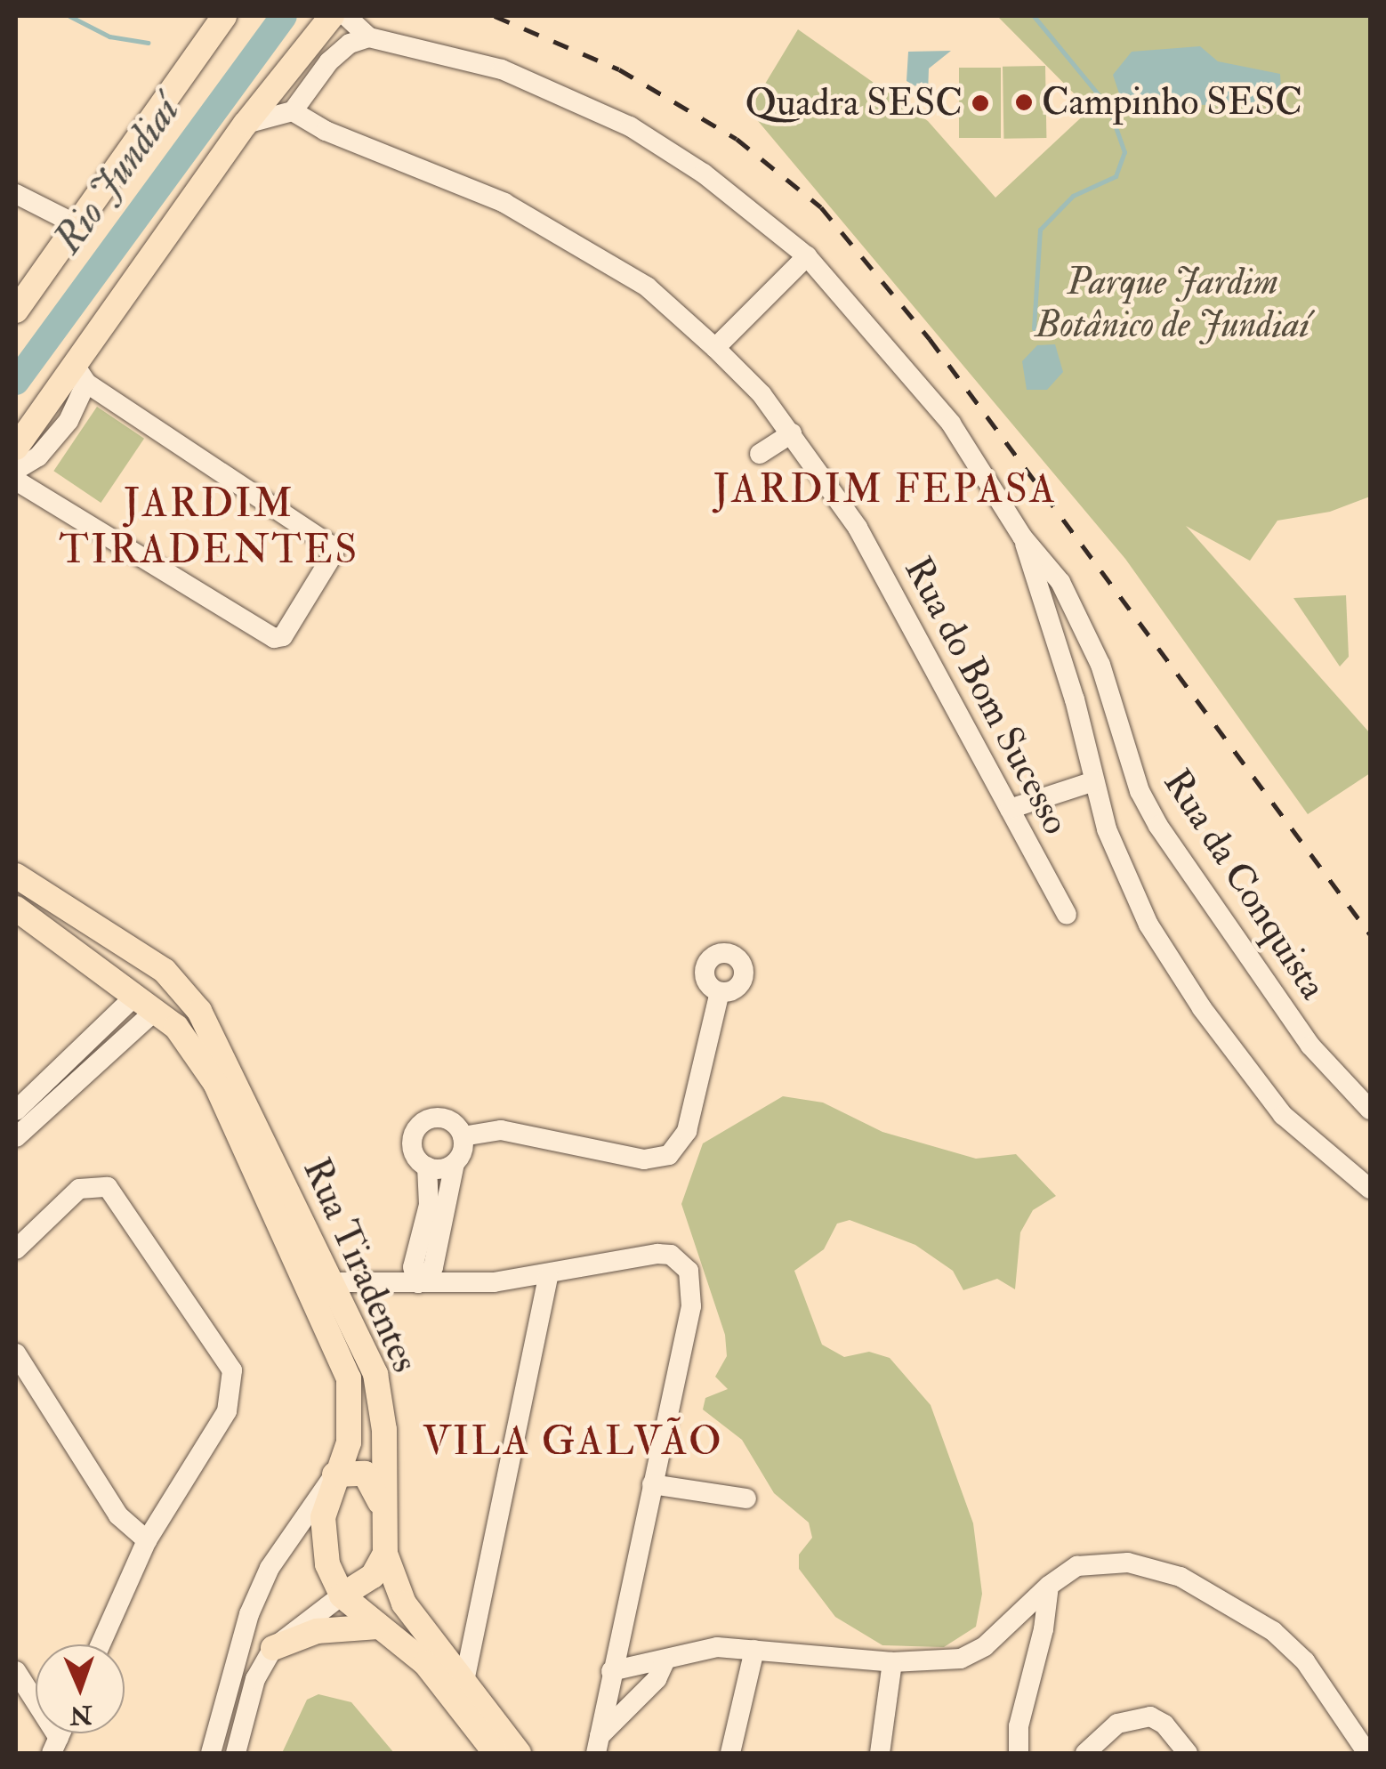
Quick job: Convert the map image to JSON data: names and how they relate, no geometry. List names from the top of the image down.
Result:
{
  "streets": {
    "main road": ["Rua Tiradentes"],
    "street": ["Rua do Bom Sucesso", "Rua da Conquista"]
  },
  "districts": ["JARDIM FEPASA", "JARDIM TIRADENTES", "VILA GALVÃO"],
  "water": ["Rio Jundiaí"],
  "parks": ["Parque Jardim Botânico de Jundiaí"],
  "places": ["Campinho SESC", "Quadra SESC"],
  "north": "bottom"
}
